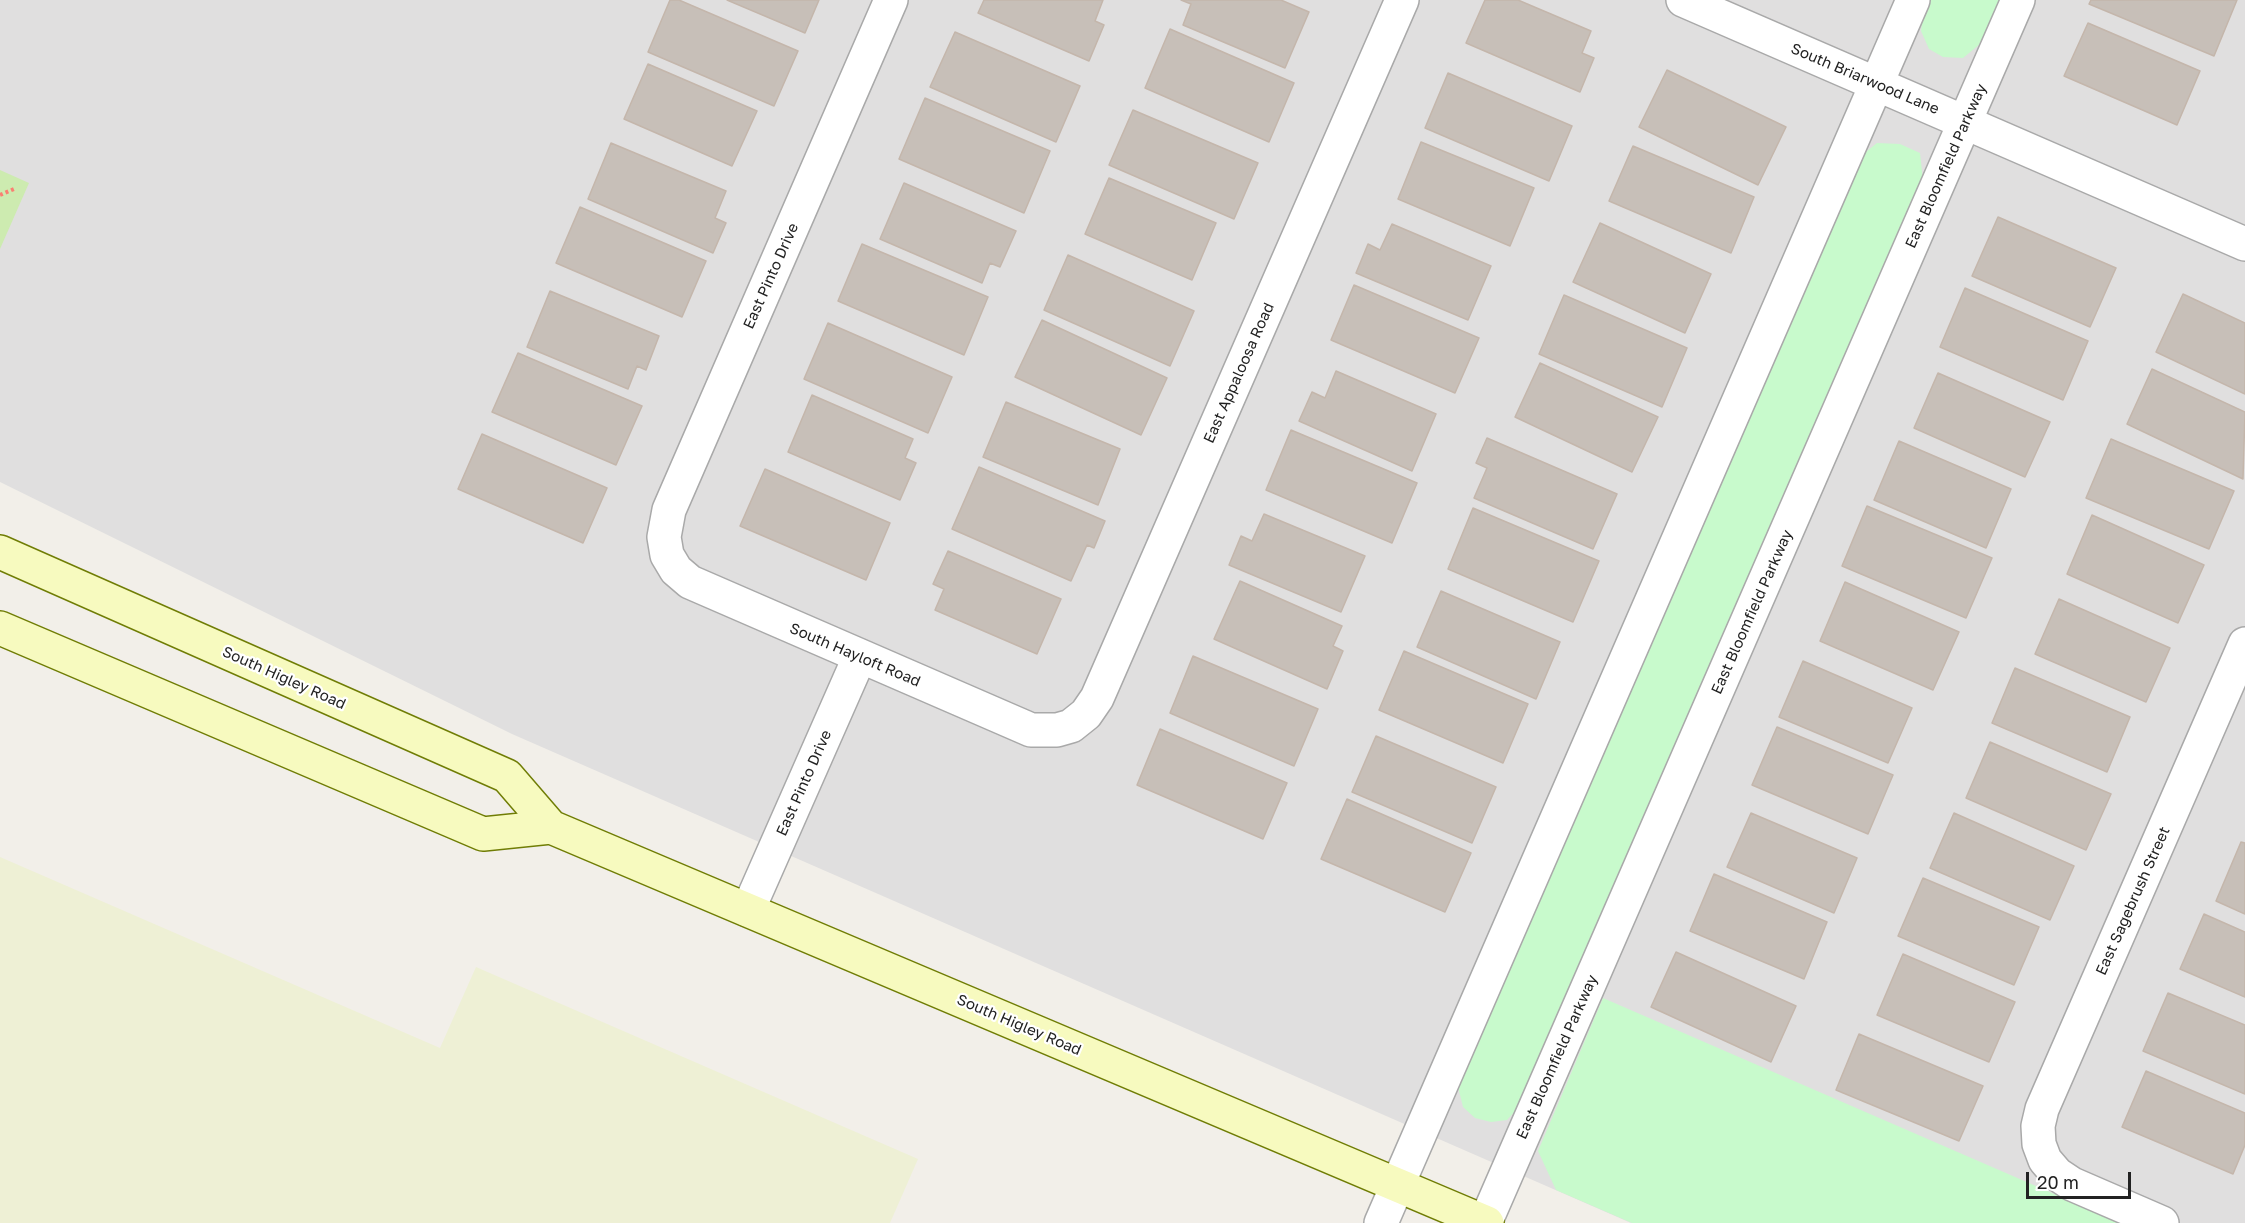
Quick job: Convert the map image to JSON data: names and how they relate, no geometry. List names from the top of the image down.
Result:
{
  "streets": {
    "main road": ["South Higley Road"],
    "street": [
      "South Briarwood Lane",
      "East Bloomfield Parkway",
      "East Pinto Drive",
      "East Appaloosa Road",
      "South Hayloft Road",
      "East Sagebrush Street"
    ]
  },
  "crossings": [
    ["South Briarwood Lane", "East Bloomfield Parkway"],
    ["East Bloomfield Parkway", "South Higley Road"],
    ["East Pinto Drive", "South Hayloft Road"],
    ["East Pinto Drive", "South Higley Road"],
    ["East Appaloosa Road", "South Hayloft Road"]
  ],
  "scale_bar": "20 m"
}
